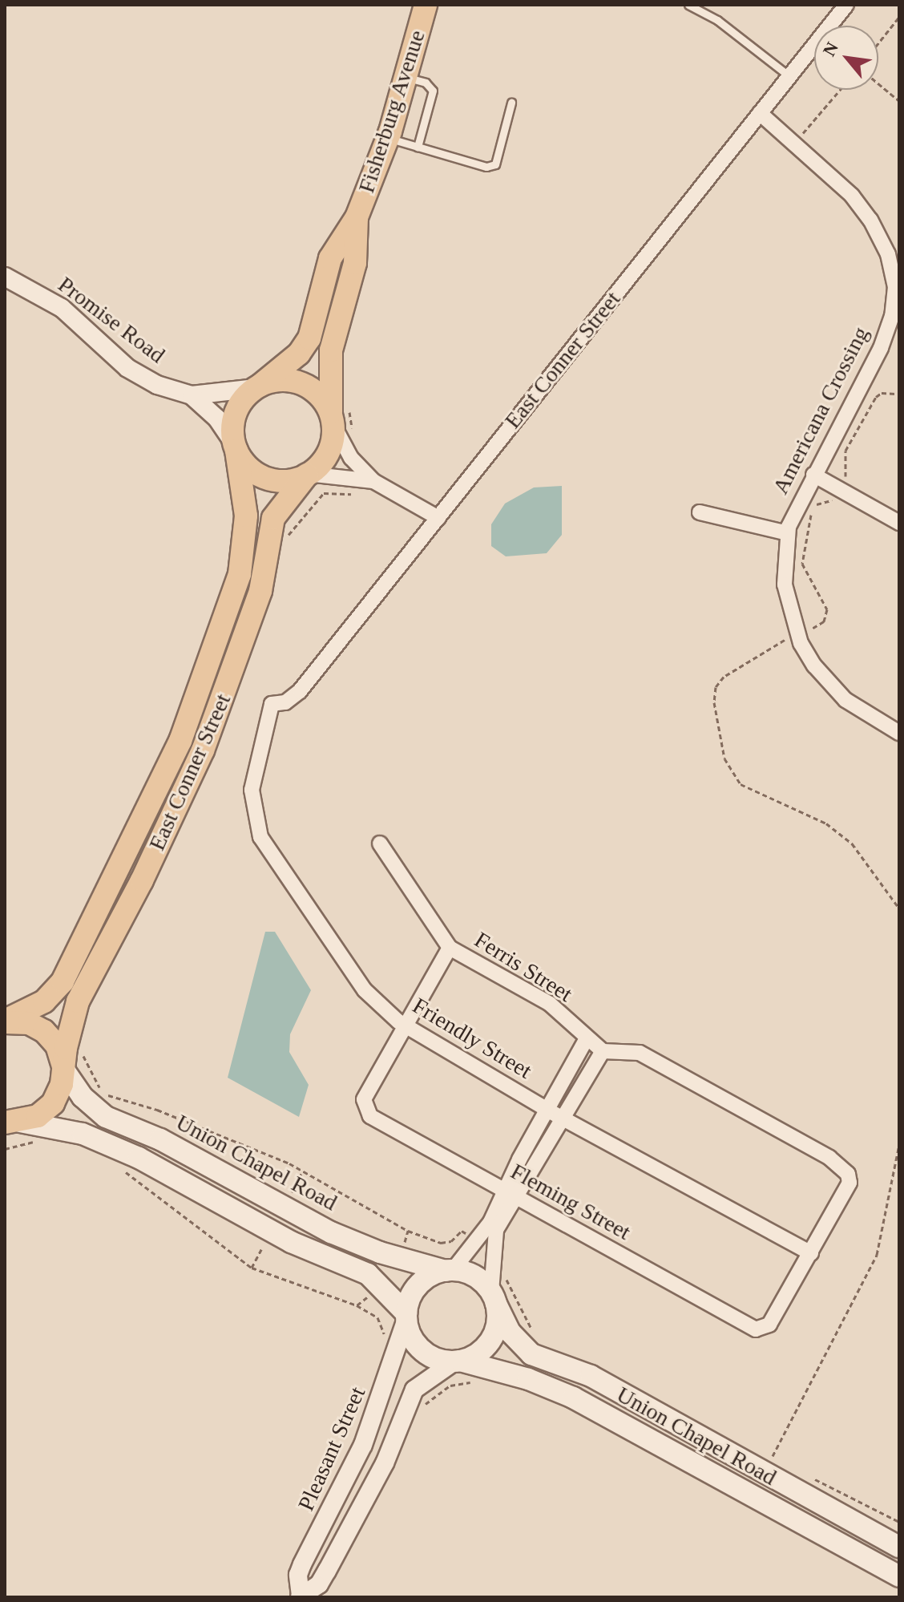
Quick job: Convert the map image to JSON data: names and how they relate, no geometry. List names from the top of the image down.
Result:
{
  "streets": {
    "main road": ["Fisherburg Avenue", "East Conner Street", "Union Chapel Road"],
    "street": [
      "Promise Road",
      "Americana Crossing",
      "Ferris Street",
      "Friendly Street",
      "Fleming Street",
      "Pleasant Street"
    ]
  },
  "crossings": [
    ["Fisherburg Avenue", "Promise Road"],
    ["Fisherburg Avenue", "East Conner Street"],
    ["Promise Road", "East Conner Street"],
    ["East Conner Street", "Americana Crossing"],
    ["East Conner Street", "Friendly Street"],
    ["East Conner Street", "Union Chapel Road"],
    ["Friendly Street", "Fleming Street"],
    ["Union Chapel Road", "Pleasant Street"]
  ],
  "north": "top left"
}
